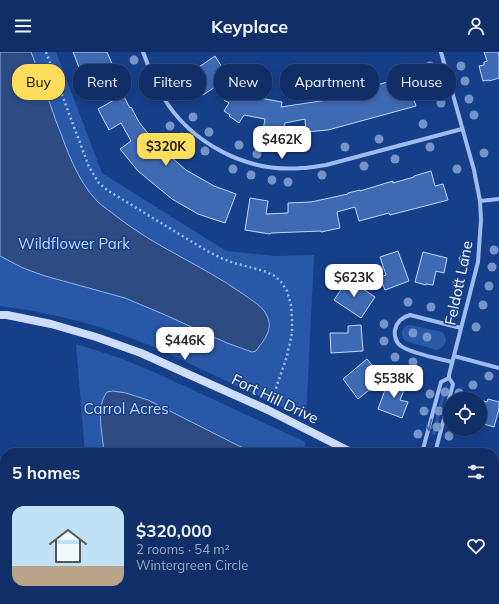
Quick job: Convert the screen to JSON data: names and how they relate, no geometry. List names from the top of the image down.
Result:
{
  "streets": {
    "street": ["Feldott Lane", "Fort Hill Drive"]
  },
  "parks": ["Wildflower Park", "Carrol Acres"],
  "page": {
    "header": "Keyplace",
    "chip": [
      "Buy",
      "Rent",
      "Filters",
      "New",
      "Apartment",
      "House"
    ],
    "price": [
      "$462K",
      "$320K",
      "$623K",
      "$446K",
      "$538K"
    ],
    "heading": "5 homes",
    "list": [
      {
        "name": "$320,000",
        "note": "2 rooms · 54 m² · Wintergreen Circle"
      }
    ]
  }
}
